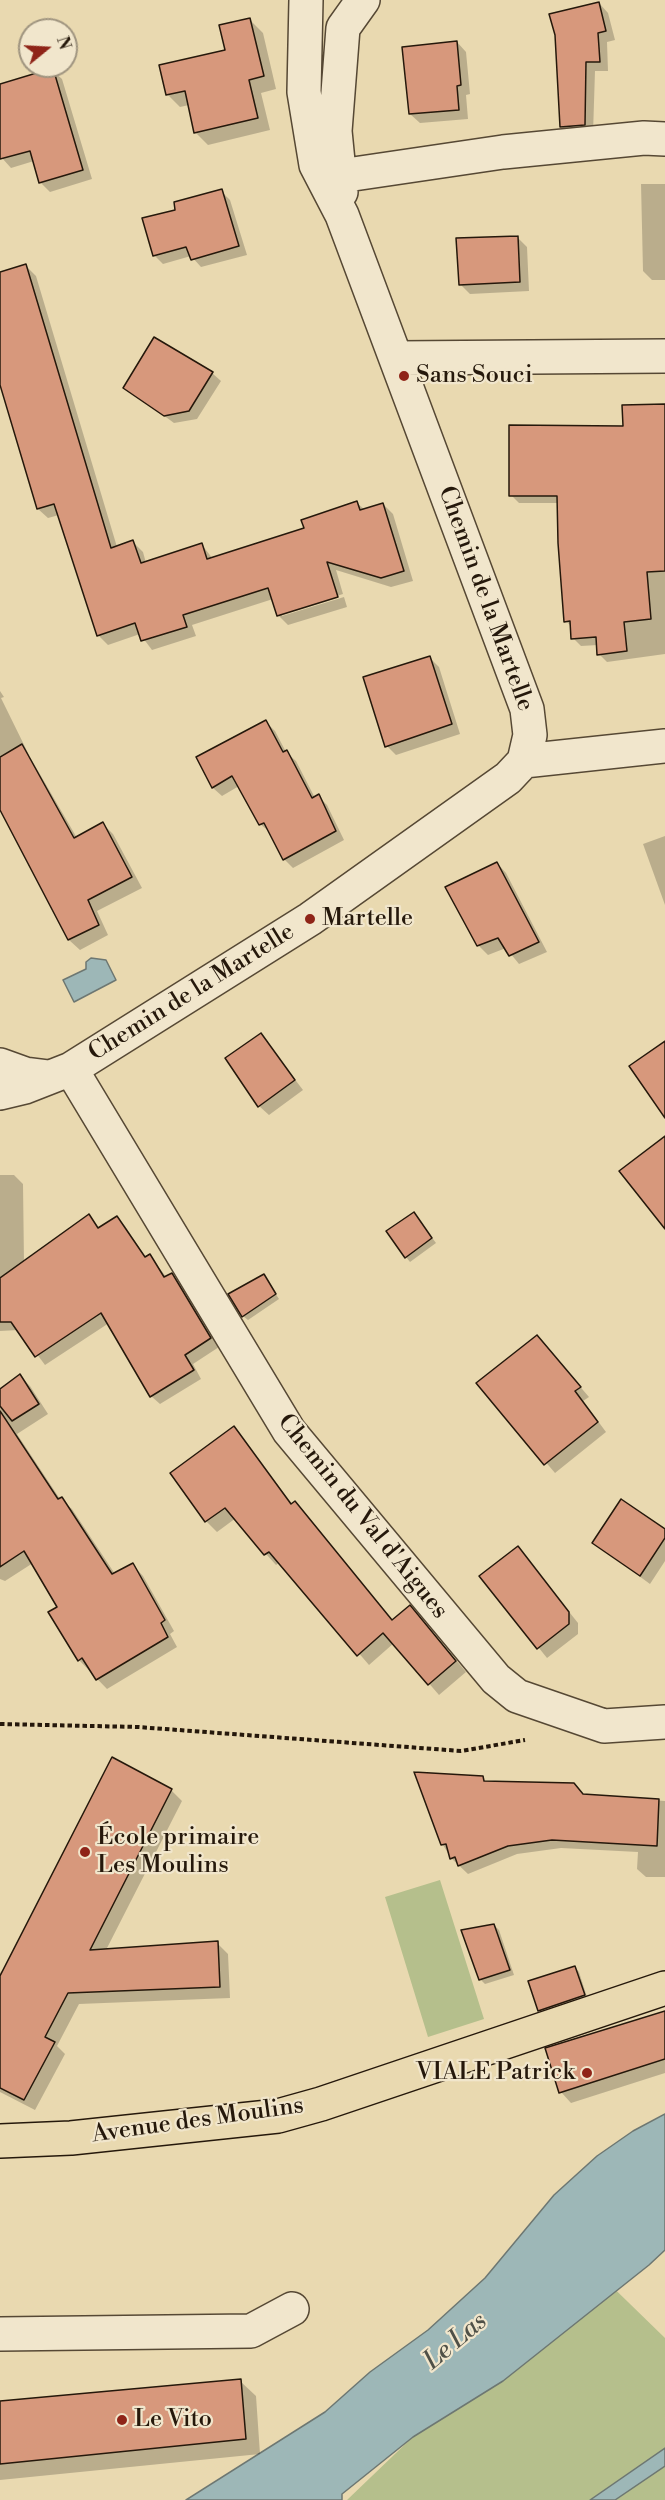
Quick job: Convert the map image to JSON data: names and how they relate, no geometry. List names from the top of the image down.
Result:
{
  "streets": {
    "main road": ["Avenue des Moulins"],
    "street": ["Chemin de la Martelle", "Chemin du Val d'Aigues"]
  },
  "crossings": [
    ["Chemin de la Martelle", "Chemin du Val d'Aigues"]
  ],
  "water": ["Le Las"],
  "places": [
    "Sans Souci",
    "Martelle",
    "École primaire Les Moulins",
    "VIALE Patrick",
    "Le Vito"
  ],
  "north": "right"
}
